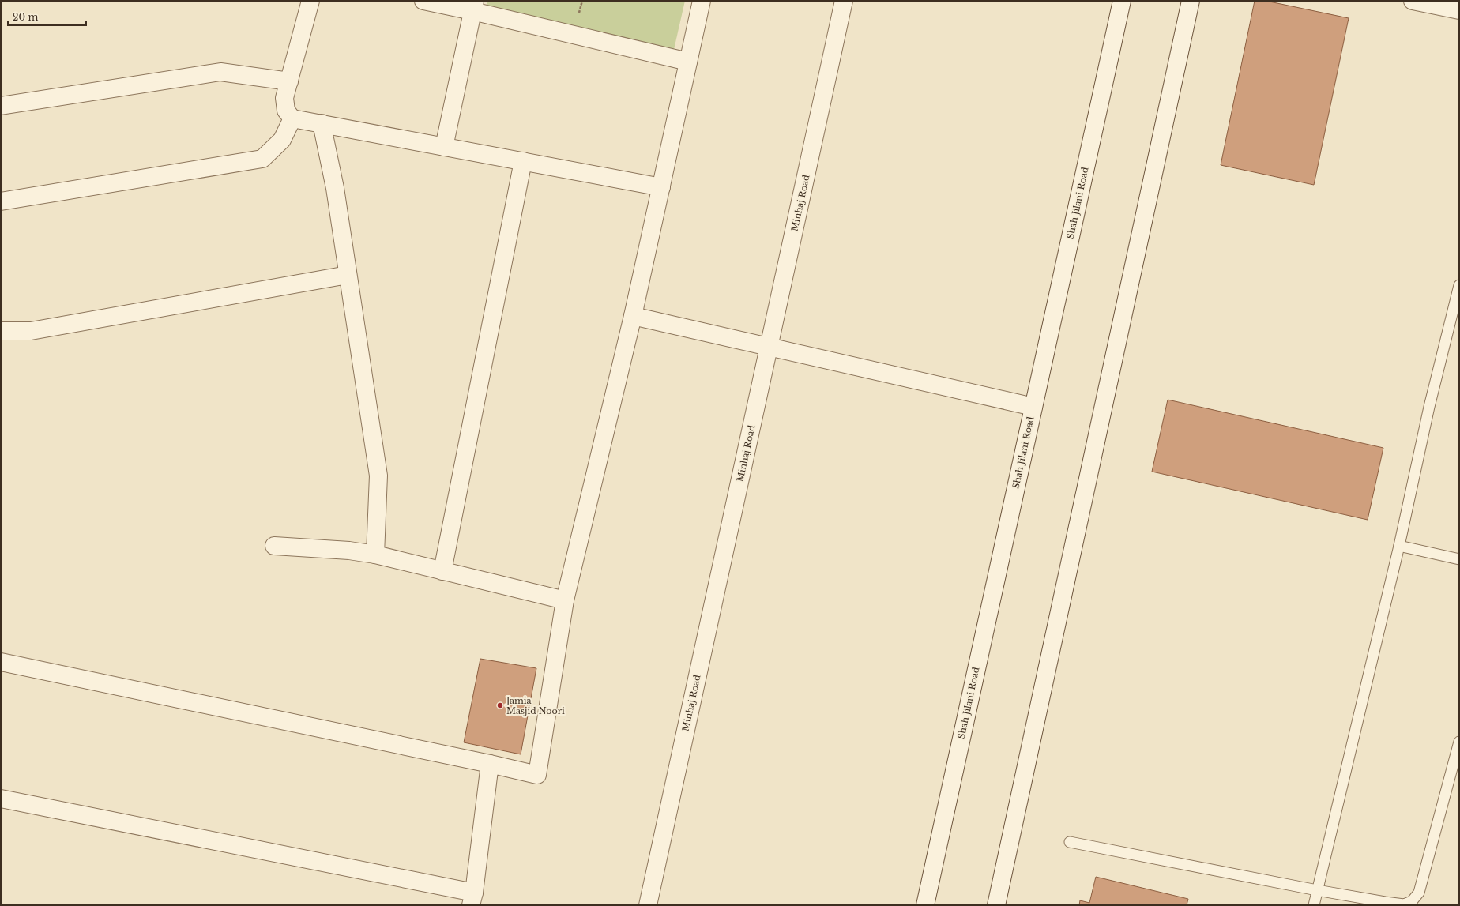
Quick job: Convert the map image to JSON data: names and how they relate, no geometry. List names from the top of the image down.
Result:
{
  "streets": {
    "street": ["Minhaj Road", "Shah Jilani Road"]
  },
  "places": ["Jamia Masjid Noori"],
  "scale_bar": "20 m"
}
